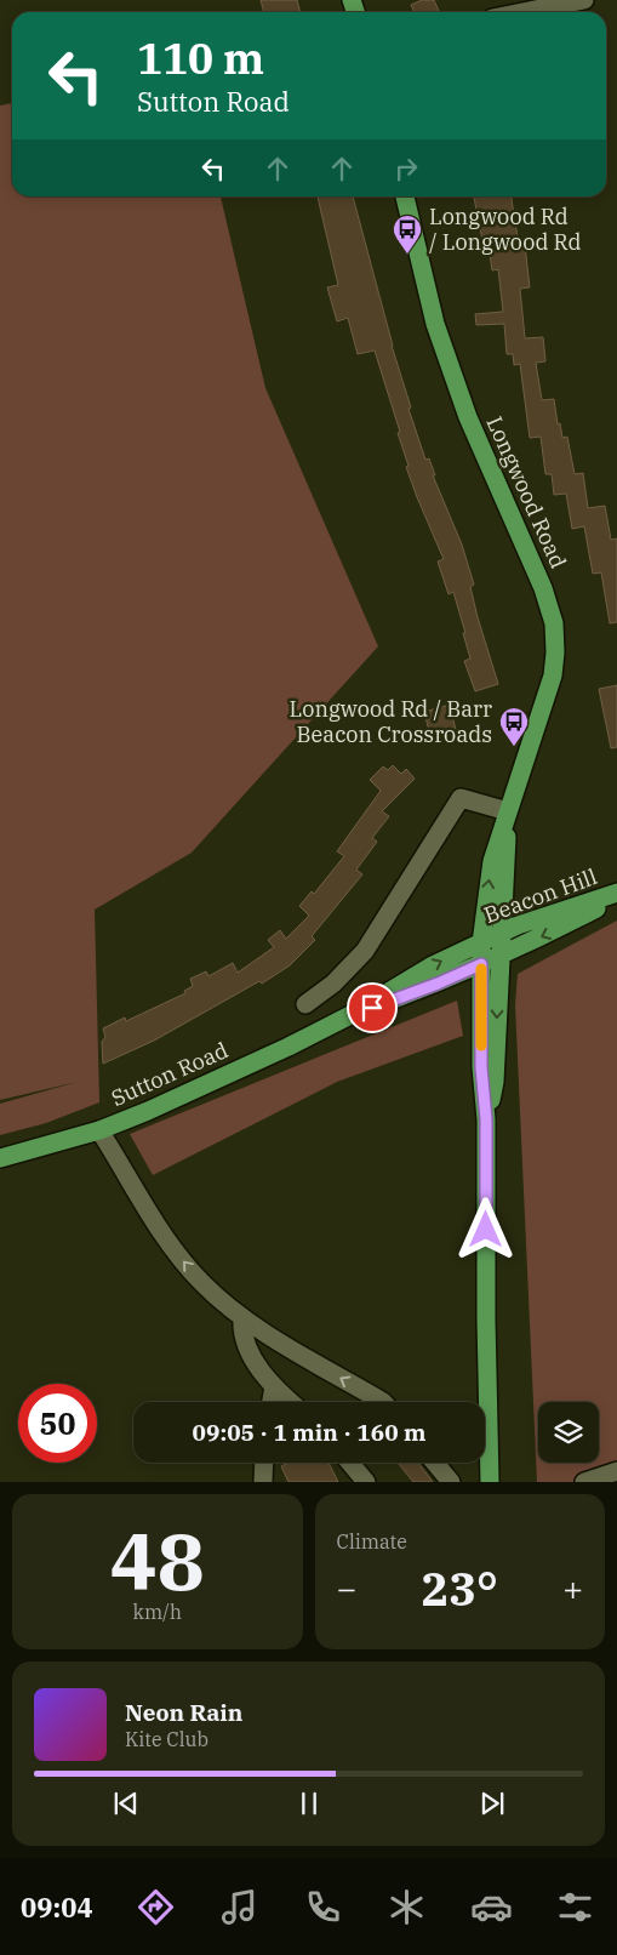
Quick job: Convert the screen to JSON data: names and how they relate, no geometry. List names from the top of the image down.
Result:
{
  "streets": {
    "main road": ["Longwood Road", "Beacon Hill", "Sutton Road"]
  },
  "crossings": [
    ["Longwood Road", "Beacon Hill"],
    ["Longwood Road", "Sutton Road"],
    ["Beacon Hill", "Sutton Road"]
  ],
  "places": {
    "bus stop": ["Longwood Rd / Longwood Rd", "Longwood Rd / Barr Beacon Crossroads"]
  },
  "page": {
    "turn": ["110 m", "Sutton Road"],
    "limit": "50",
    "trip": "09:05 · 1 min · 160 m",
    "tile": [
      ["48", "km/h"],
      "Climate"
    ],
    "heat": ["−", "23°", "+"],
    "song": ["Neon Rain", "Kite Club"],
    "tabs": "09:04"
  }
}
